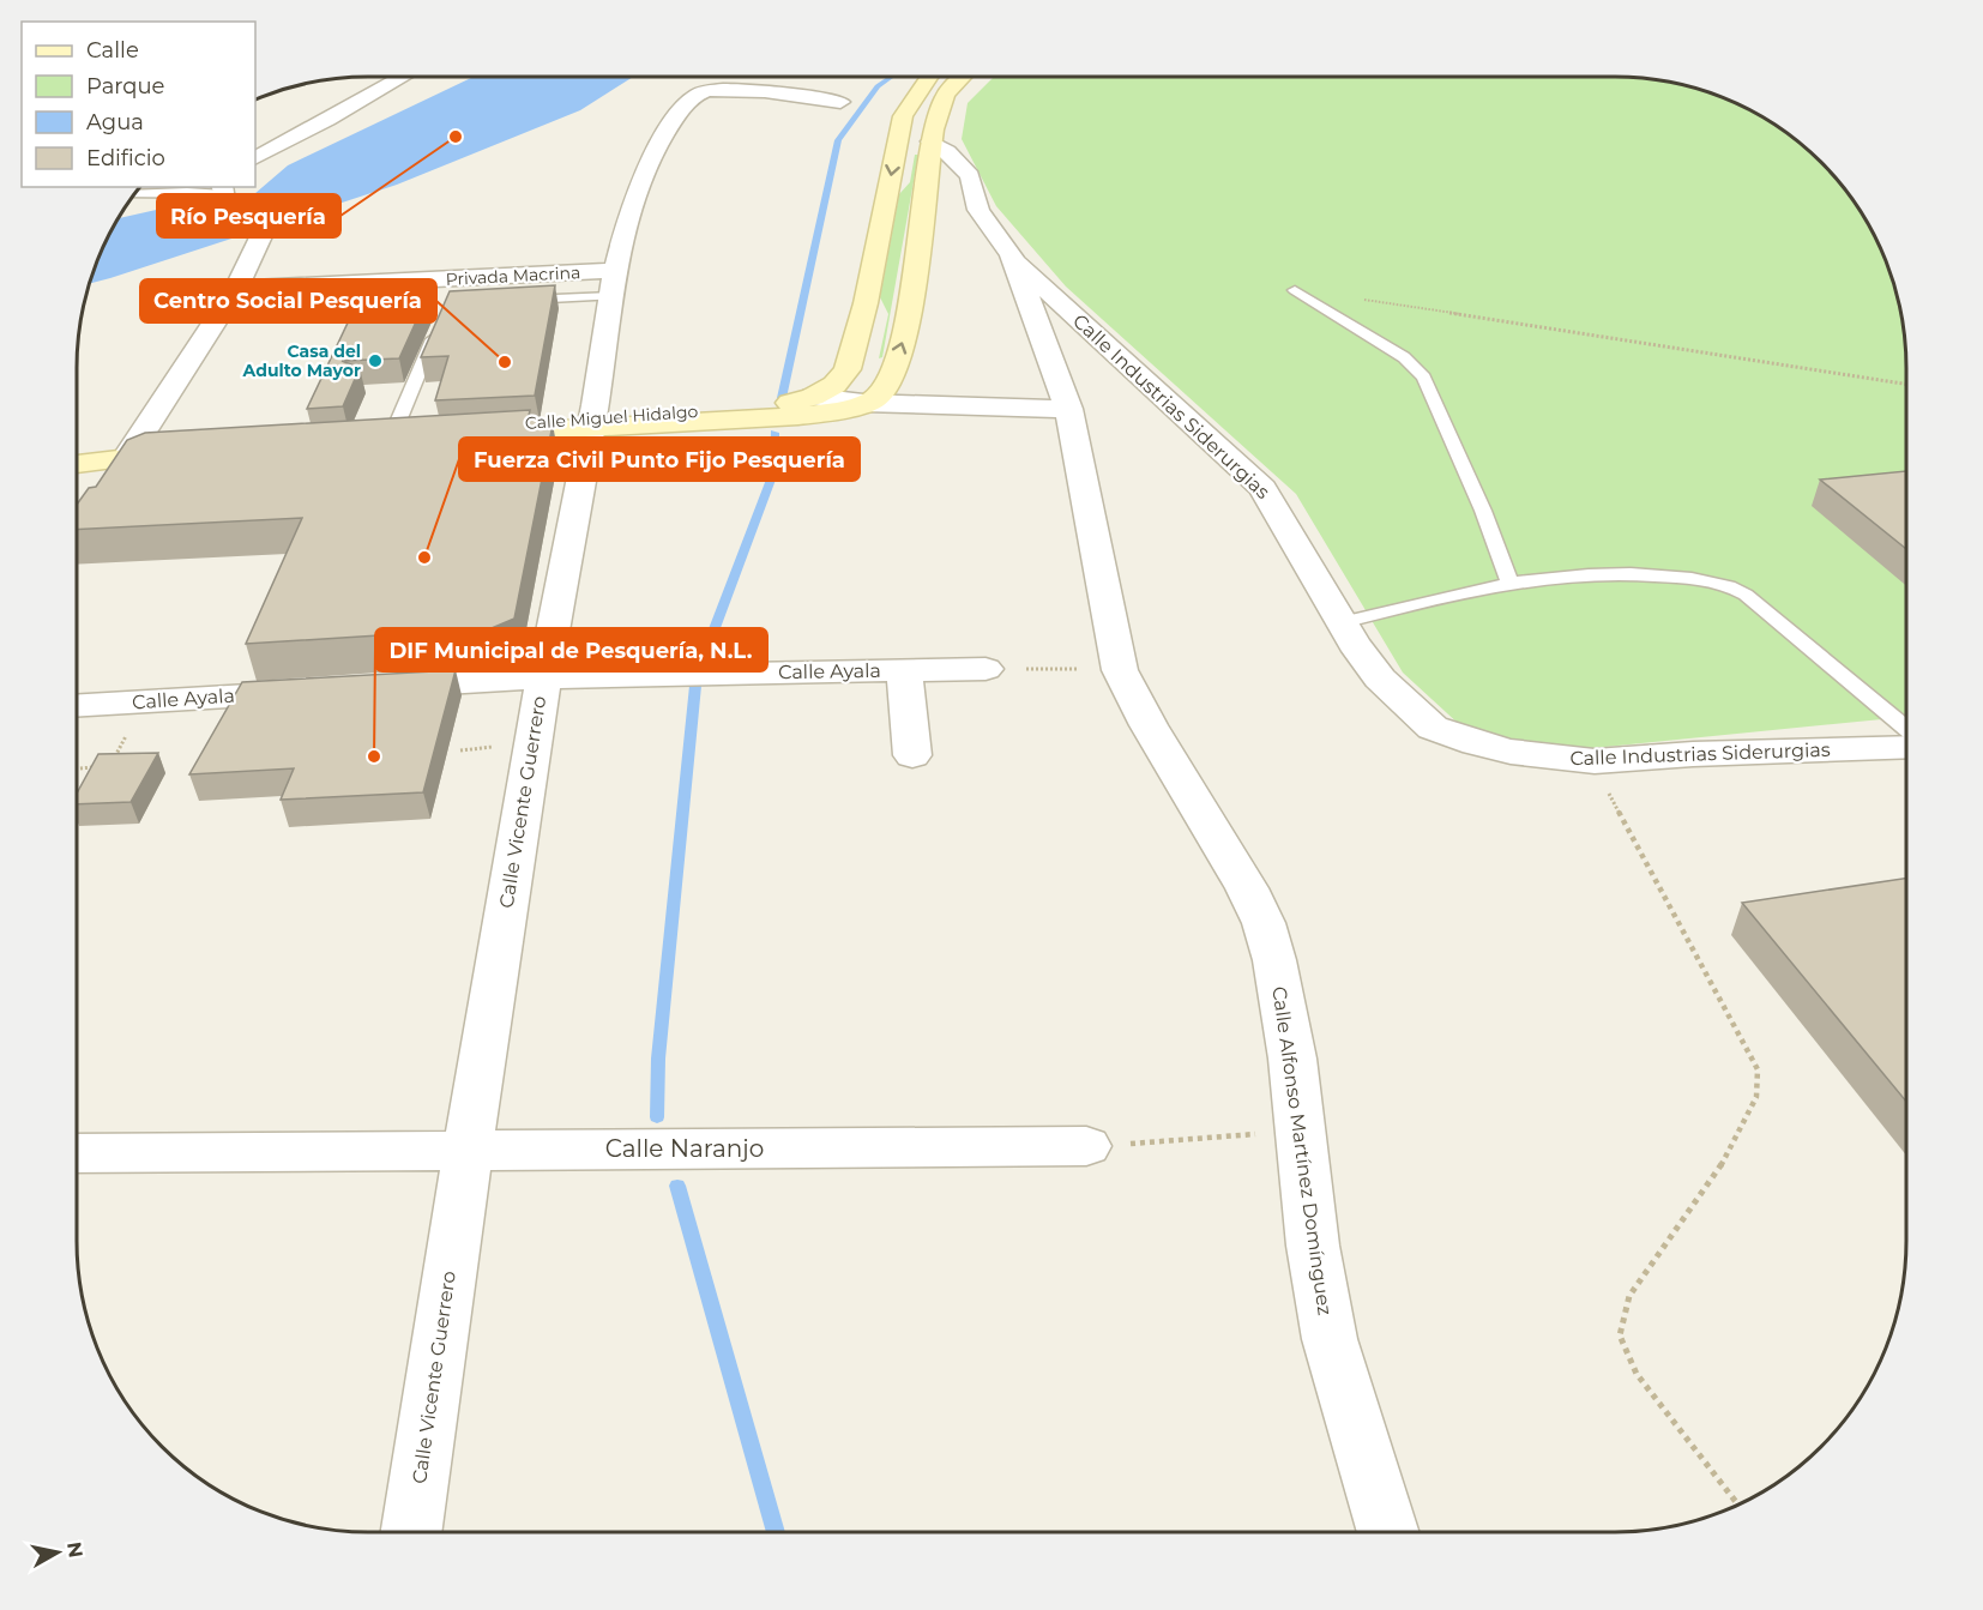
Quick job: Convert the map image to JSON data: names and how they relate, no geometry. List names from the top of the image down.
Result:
{
  "streets": {
    "main road": ["Calle Miguel Hidalgo"],
    "street": [
      "Privada Macrina",
      "Calle Industrias Siderurgias",
      "Calle Ayala",
      "Calle Vicente Guerrero",
      "Calle Naranjo",
      "Calle Alfonso Martínez Domínguez"
    ]
  },
  "crossings": [
    ["Privada Macrina", "Calle Vicente Guerrero"],
    ["Calle Industrias Siderurgias", "Calle Alfonso Martínez Domínguez"],
    ["Calle Miguel Hidalgo", "Calle Vicente Guerrero"],
    ["Calle Miguel Hidalgo", "Calle Alfonso Martínez Domínguez"],
    ["Calle Ayala", "Calle Vicente Guerrero"],
    ["Calle Vicente Guerrero", "Calle Naranjo"]
  ],
  "places": [
    "Río Pesquería",
    "Casa del Adulto Mayor",
    "Centro Social Pesquería",
    "Fuerza Civil Punto Fijo Pesquería",
    "DIF Municipal de Pesquería, N.L."
  ],
  "legend": [
    "Calle",
    "Parque",
    "Agua",
    "Edificio"
  ],
  "north": "right"
}
